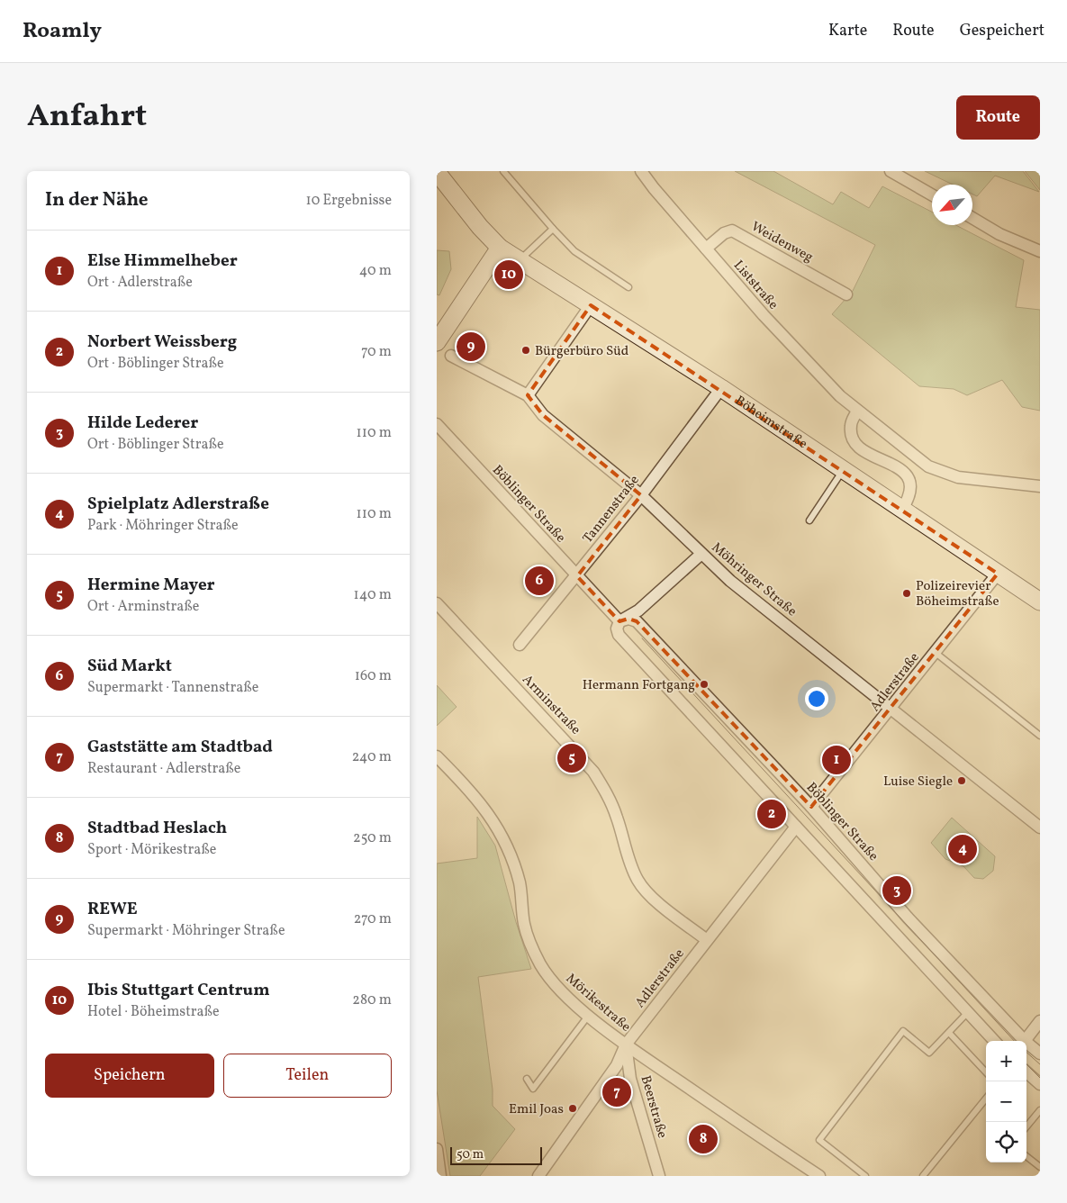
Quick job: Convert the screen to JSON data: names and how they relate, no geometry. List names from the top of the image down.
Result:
{
  "streets": {
    "street": [
      "Weidenweg",
      "Liststraße",
      "Böheimstraße",
      "Böblinger Straße",
      "Tannenstraße",
      "Möhringer Straße",
      "Adlerstraße",
      "Arminstraße",
      "Mörikestraße",
      "Beerstraße"
    ]
  },
  "crossings": [
    ["Weidenweg", "Liststraße"],
    ["Böheimstraße", "Tannenstraße"],
    ["Böheimstraße", "Adlerstraße"],
    ["Böblinger Straße", "Tannenstraße"],
    ["Böblinger Straße", "Adlerstraße"],
    ["Tannenstraße", "Möhringer Straße"],
    ["Möhringer Straße", "Adlerstraße"],
    ["Adlerstraße", "Arminstraße"],
    ["Adlerstraße", "Mörikestraße"],
    ["Adlerstraße", "Beerstraße"],
    ["Mörikestraße", "Beerstraße"]
  ],
  "places": [
    "Bürgerbüro Süd",
    "Polizeirevier Böheimstraße",
    "Hermann Fortgang",
    "Luise Siegle",
    "Emil Joas"
  ],
  "scale_bar": "50 m",
  "north": "bottom left",
  "page": {
    "header": "Roamly",
    "nav": ["Karte", "Route", "Gespeichert"],
    "title": "Anfahrt",
    "buttons": [
      "Route",
      ["Speichern", "Teilen"]
    ],
    "heading": ["In der Nähe", "10 Ergebnisse"],
    "list": [
      {
        "mark": "1",
        "name": "Else Himmelheber",
        "note": "Ort · Adlerstraße",
        "value": "40 m"
      },
      {
        "mark": "2",
        "name": "Norbert Weissberg",
        "note": "Ort · Böblinger Straße",
        "value": "70 m"
      },
      {
        "mark": "3",
        "name": "Hilde Lederer",
        "note": "Ort · Böblinger Straße",
        "value": "110 m"
      },
      {
        "mark": "4",
        "name": "Spielplatz Adlerstraße",
        "note": "Park · Möhringer Straße",
        "value": "110 m"
      },
      {
        "mark": "5",
        "name": "Hermine Mayer",
        "note": "Ort · Arminstraße",
        "value": "140 m"
      },
      {
        "mark": "6",
        "name": "Süd Markt",
        "note": "Supermarkt · Tannenstraße",
        "value": "160 m"
      },
      {
        "mark": "7",
        "name": "Gaststätte am Stadtbad",
        "note": "Restaurant · Adlerstraße",
        "value": "240 m"
      },
      {
        "mark": "8",
        "name": "Stadtbad Heslach",
        "note": "Sport · Mörikestraße",
        "value": "250 m"
      },
      {
        "mark": "9",
        "name": "REWE",
        "note": "Supermarkt · Möhringer Straße",
        "value": "270 m"
      },
      {
        "mark": "10",
        "name": "Ibis Stuttgart Centrum",
        "note": "Hotel · Böheimstraße",
        "value": "280 m"
      }
    ],
    "pins": [
      "10",
      "9",
      "6",
      "5",
      "1",
      "2",
      "4",
      "3",
      "7",
      "8"
    ],
    "map_buttons": ["+", "−"],
    "scale": "50 m"
  }
}
